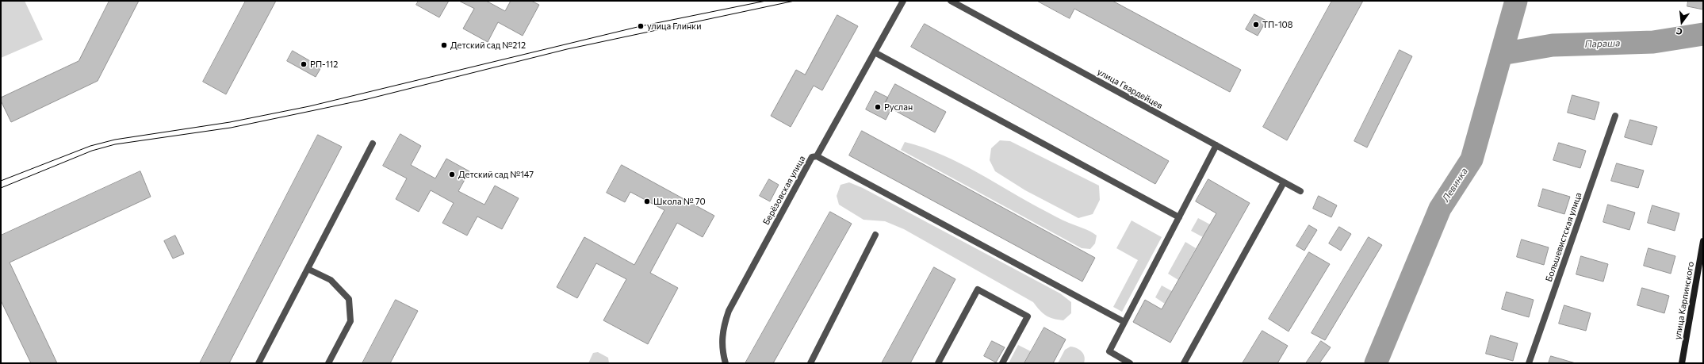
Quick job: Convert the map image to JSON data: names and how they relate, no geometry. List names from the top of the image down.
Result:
{
  "streets": {
    "street": [
      "улица Гвардейцев",
      "Берёзовская улица",
      "Большевистская улица",
      "улица Карпинского"
    ]
  },
  "water": ["Параша", "Левинка"],
  "places": [
    "ТП-108",
    "улица Глинки",
    "Детский сад №212",
    "РП-112",
    "Руслан",
    "Детский сад №147",
    "Школа № 70"
  ],
  "north": "bottom"
}
